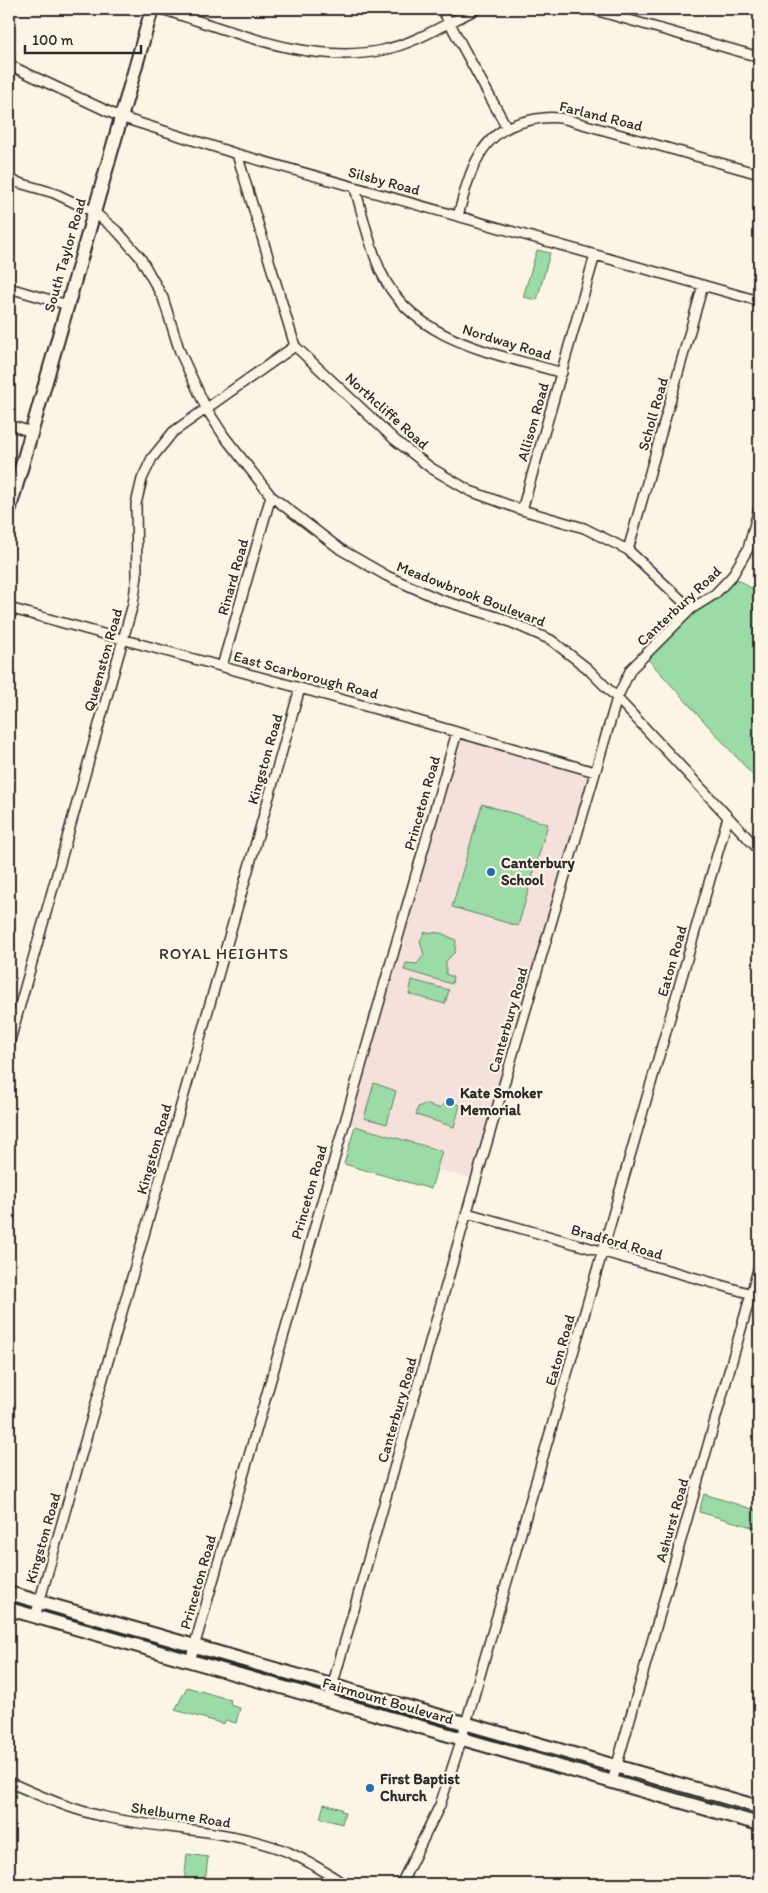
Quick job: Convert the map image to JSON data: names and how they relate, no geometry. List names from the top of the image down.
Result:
{
  "streets": {
    "main road": ["South Taylor Road", "Fairmount Boulevard"],
    "street": [
      "Farland Road",
      "Silsby Road",
      "Nordway Road",
      "Northcliffe Road",
      "Scholl Road",
      "Allison Road",
      "Rinard Road",
      "Meadowbrook Boulevard",
      "Canterbury Road",
      "Queenston Road",
      "East Scarborough Road",
      "Kingston Road",
      "Princeton Road",
      "Eaton Road",
      "Bradford Road",
      "Ashurst Road",
      "Shelburne Road"
    ]
  },
  "crossings": [
    ["Farland Road", "Silsby Road"],
    ["Silsby Road", "South Taylor Road"],
    ["Silsby Road", "Nordway Road"],
    ["Silsby Road", "Northcliffe Road"],
    ["Silsby Road", "Scholl Road"],
    ["Silsby Road", "Allison Road"],
    ["South Taylor Road", "Meadowbrook Boulevard"],
    ["Nordway Road", "Allison Road"],
    ["Northcliffe Road", "Scholl Road"],
    ["Northcliffe Road", "Allison Road"],
    ["Northcliffe Road", "Canterbury Road"],
    ["Northcliffe Road", "Queenston Road"],
    ["Rinard Road", "Meadowbrook Boulevard"],
    ["Rinard Road", "East Scarborough Road"],
    ["Meadowbrook Boulevard", "Canterbury Road"],
    ["Meadowbrook Boulevard", "Queenston Road"],
    ["Meadowbrook Boulevard", "Eaton Road"],
    ["Canterbury Road", "East Scarborough Road"],
    ["Canterbury Road", "Bradford Road"],
    ["Canterbury Road", "Fairmount Boulevard"],
    ["Queenston Road", "East Scarborough Road"],
    ["East Scarborough Road", "Kingston Road"],
    ["East Scarborough Road", "Princeton Road"],
    ["Kingston Road", "Fairmount Boulevard"],
    ["Princeton Road", "Fairmount Boulevard"],
    ["Eaton Road", "Bradford Road"],
    ["Eaton Road", "Fairmount Boulevard"],
    ["Bradford Road", "Ashurst Road"],
    ["Ashurst Road", "Fairmount Boulevard"]
  ],
  "districts": ["ROYAL HEIGHTS"],
  "places": ["Canterbury School", "Kate Smoker Memorial", "First Baptist Church"],
  "scale_bar": "100 m"
}
